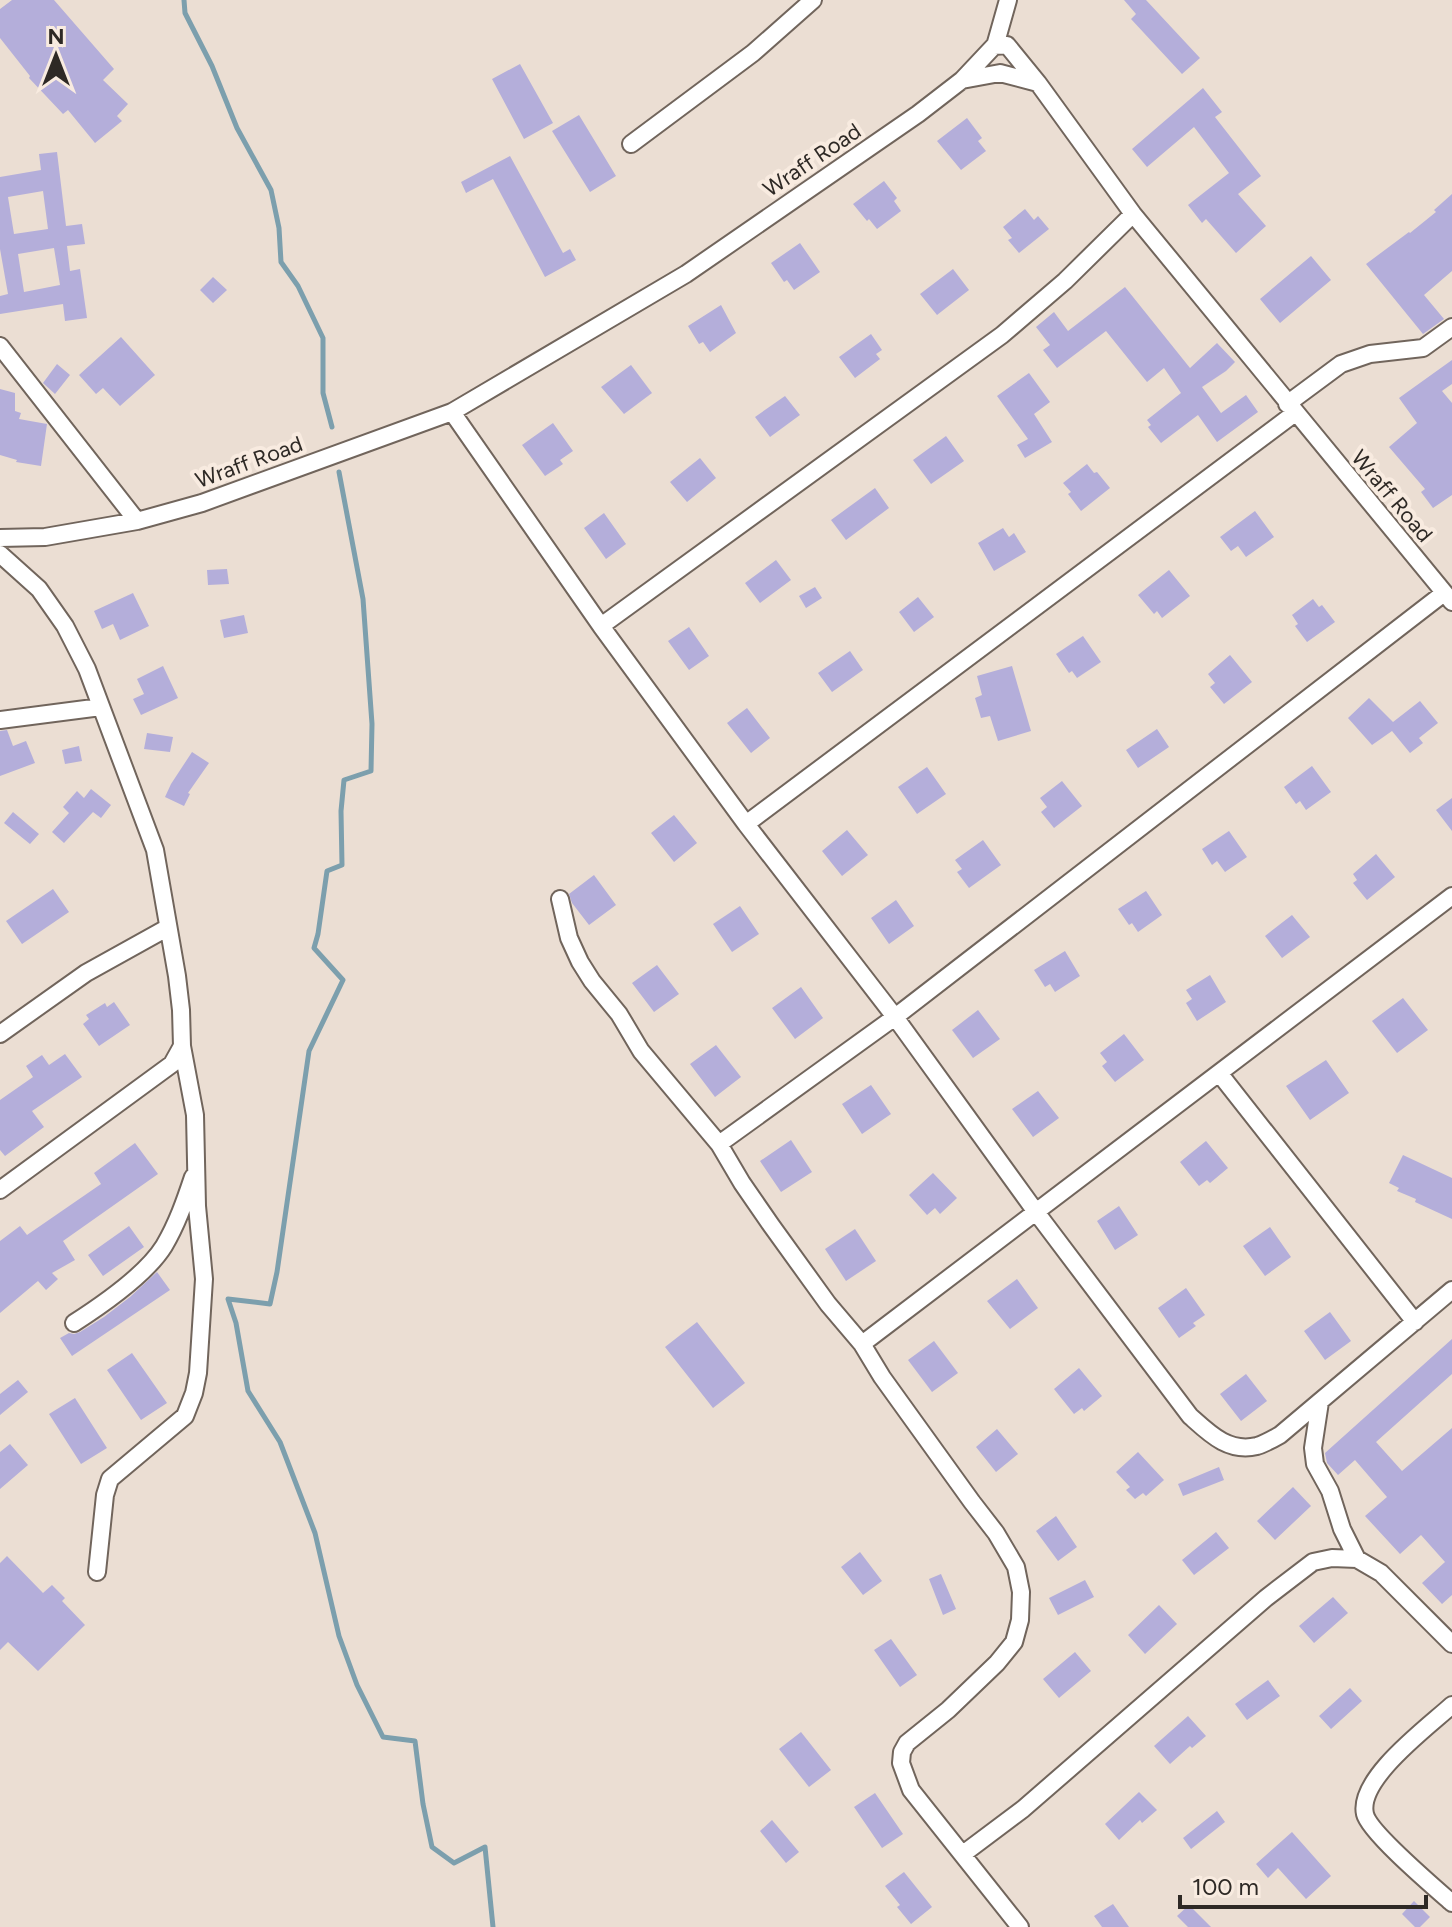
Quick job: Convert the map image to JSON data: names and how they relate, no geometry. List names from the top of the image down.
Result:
{
  "streets": {
    "street": ["Wraff Road"]
  },
  "scale_bar": "100 m",
  "north": "top"
}
